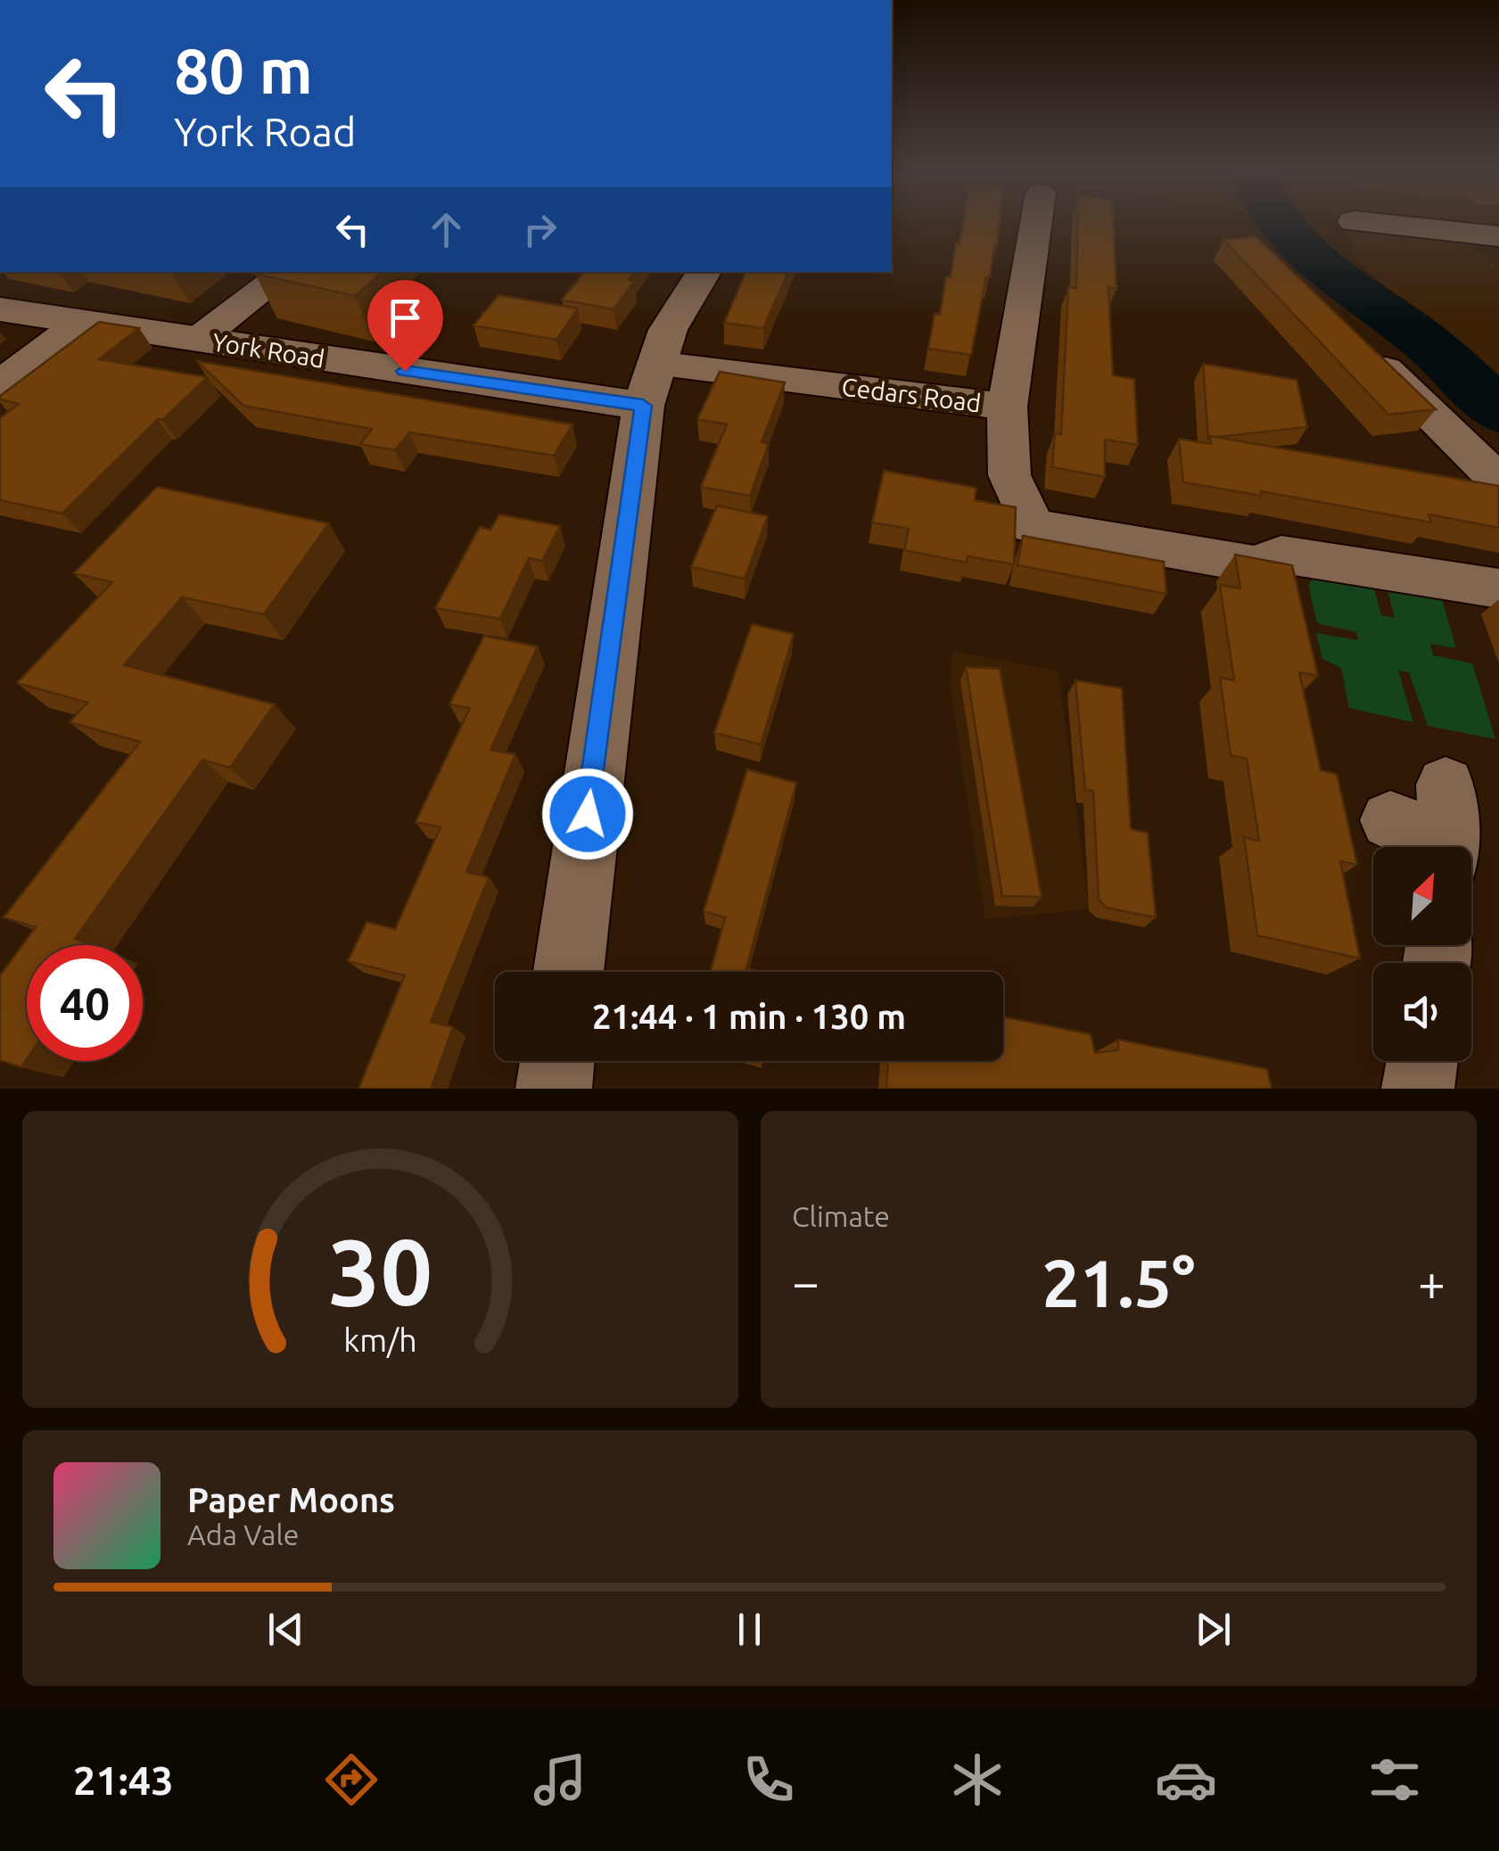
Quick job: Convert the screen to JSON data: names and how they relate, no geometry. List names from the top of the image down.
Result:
{
  "streets": {
    "street": ["York Road", "Cedars Road"]
  },
  "crossings": [
    ["York Road", "Cedars Road"]
  ],
  "north": "top right",
  "page": {
    "turn": ["80 m", "York Road"],
    "limit": "40",
    "trip": "21:44 · 1 min · 130 m",
    "tile": "Climate",
    "heat": ["−", "21.5°", "+"],
    "song": ["Paper Moons", "Ada Vale"],
    "tabs": "21:43",
    "gauge": ["30", "km/h"]
  }
}
